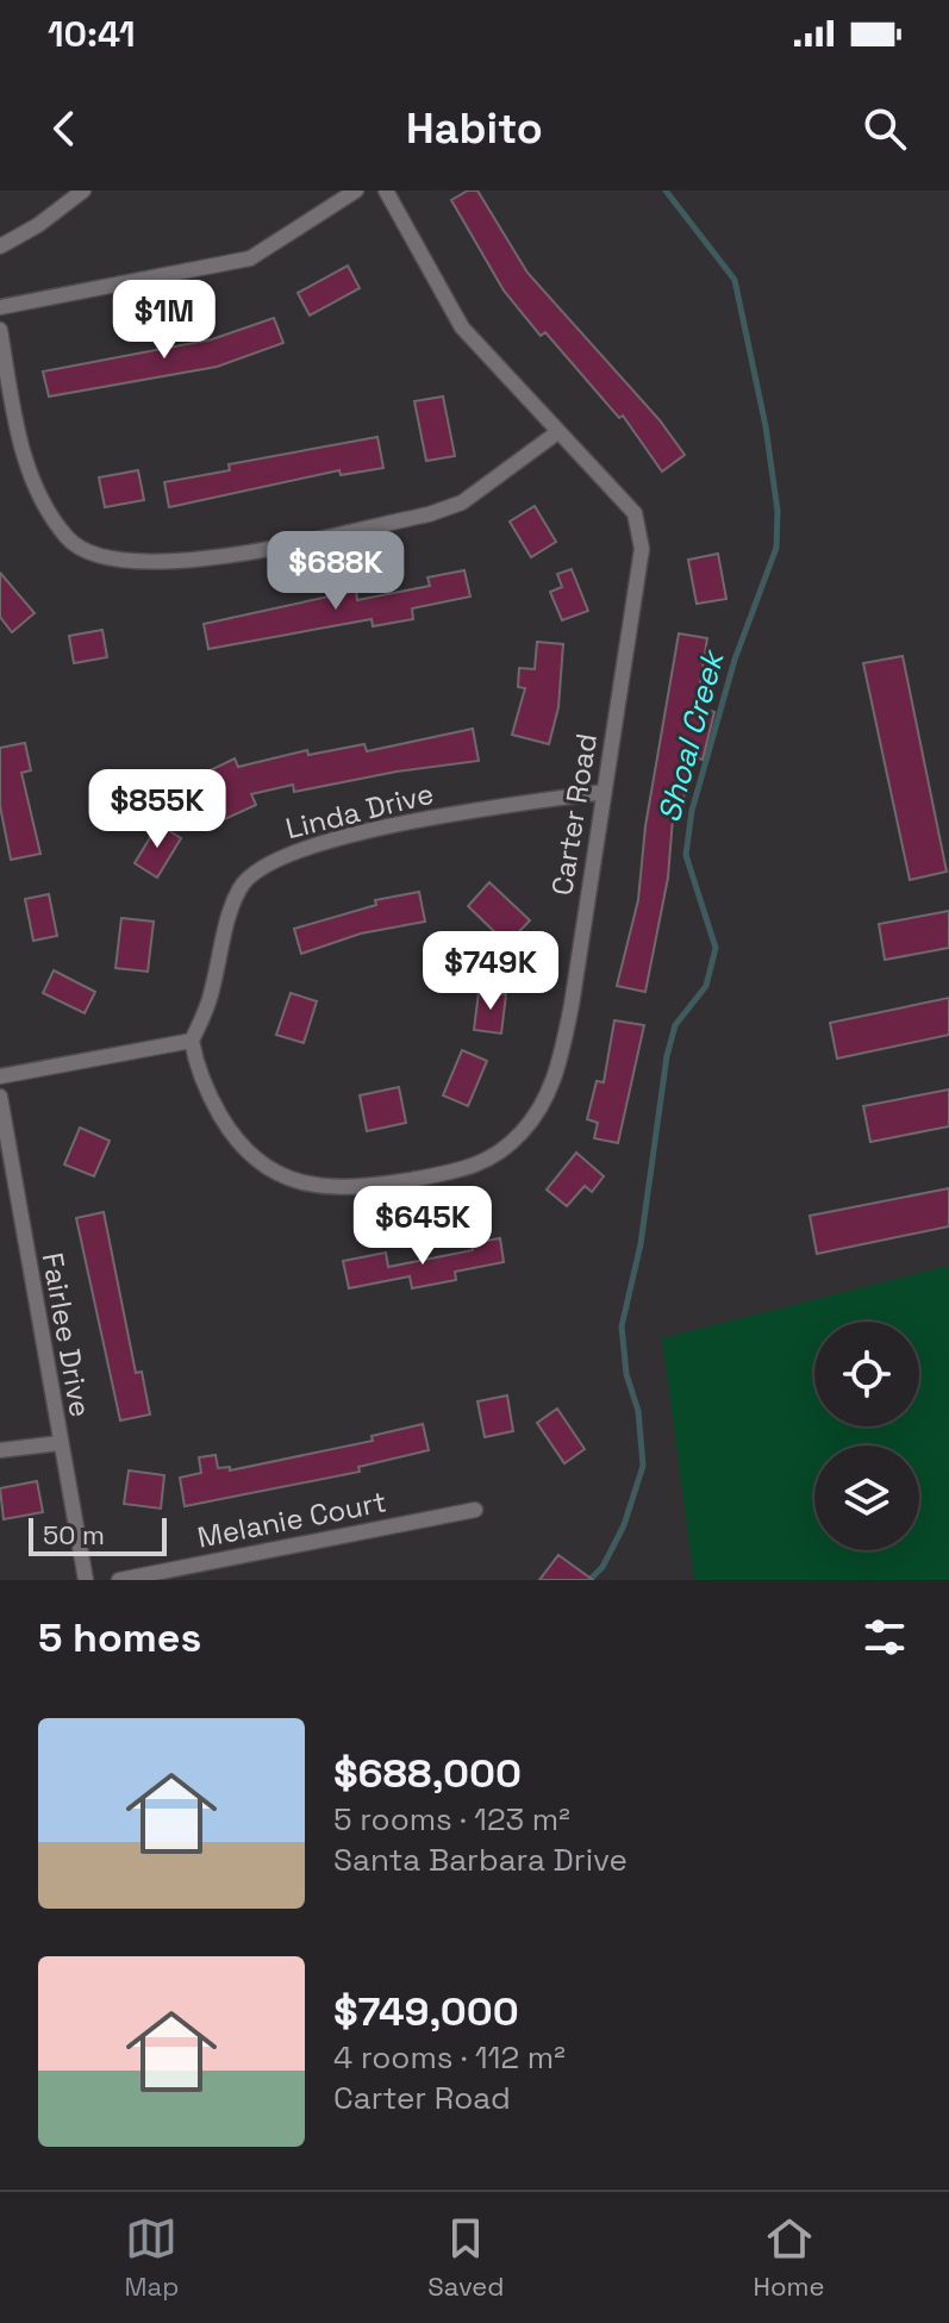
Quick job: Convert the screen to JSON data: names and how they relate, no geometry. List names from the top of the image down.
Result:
{
  "streets": {
    "street": [
      "Linda Drive",
      "Carter Road",
      "Fairlee Drive",
      "Melanie Court"
    ]
  },
  "crossings": [
    ["Linda Drive", "Carter Road"]
  ],
  "water": ["Shoal Creek"],
  "scale_bar": "50 m",
  "page": {
    "status": "10:41",
    "header": "Habito",
    "price": [
      "$1M",
      "$688K",
      "$855K",
      "$749K",
      "$645K"
    ],
    "scale": "50 m",
    "heading": "5 homes",
    "list": [
      {
        "name": "$688,000",
        "note": "5 rooms · 123 m² · Santa Barbara Drive"
      },
      {
        "name": "$749,000",
        "note": "4 rooms · 112 m² · Carter Road"
      }
    ],
    "tabs": ["Map", "Saved", "Home"]
  }
}
